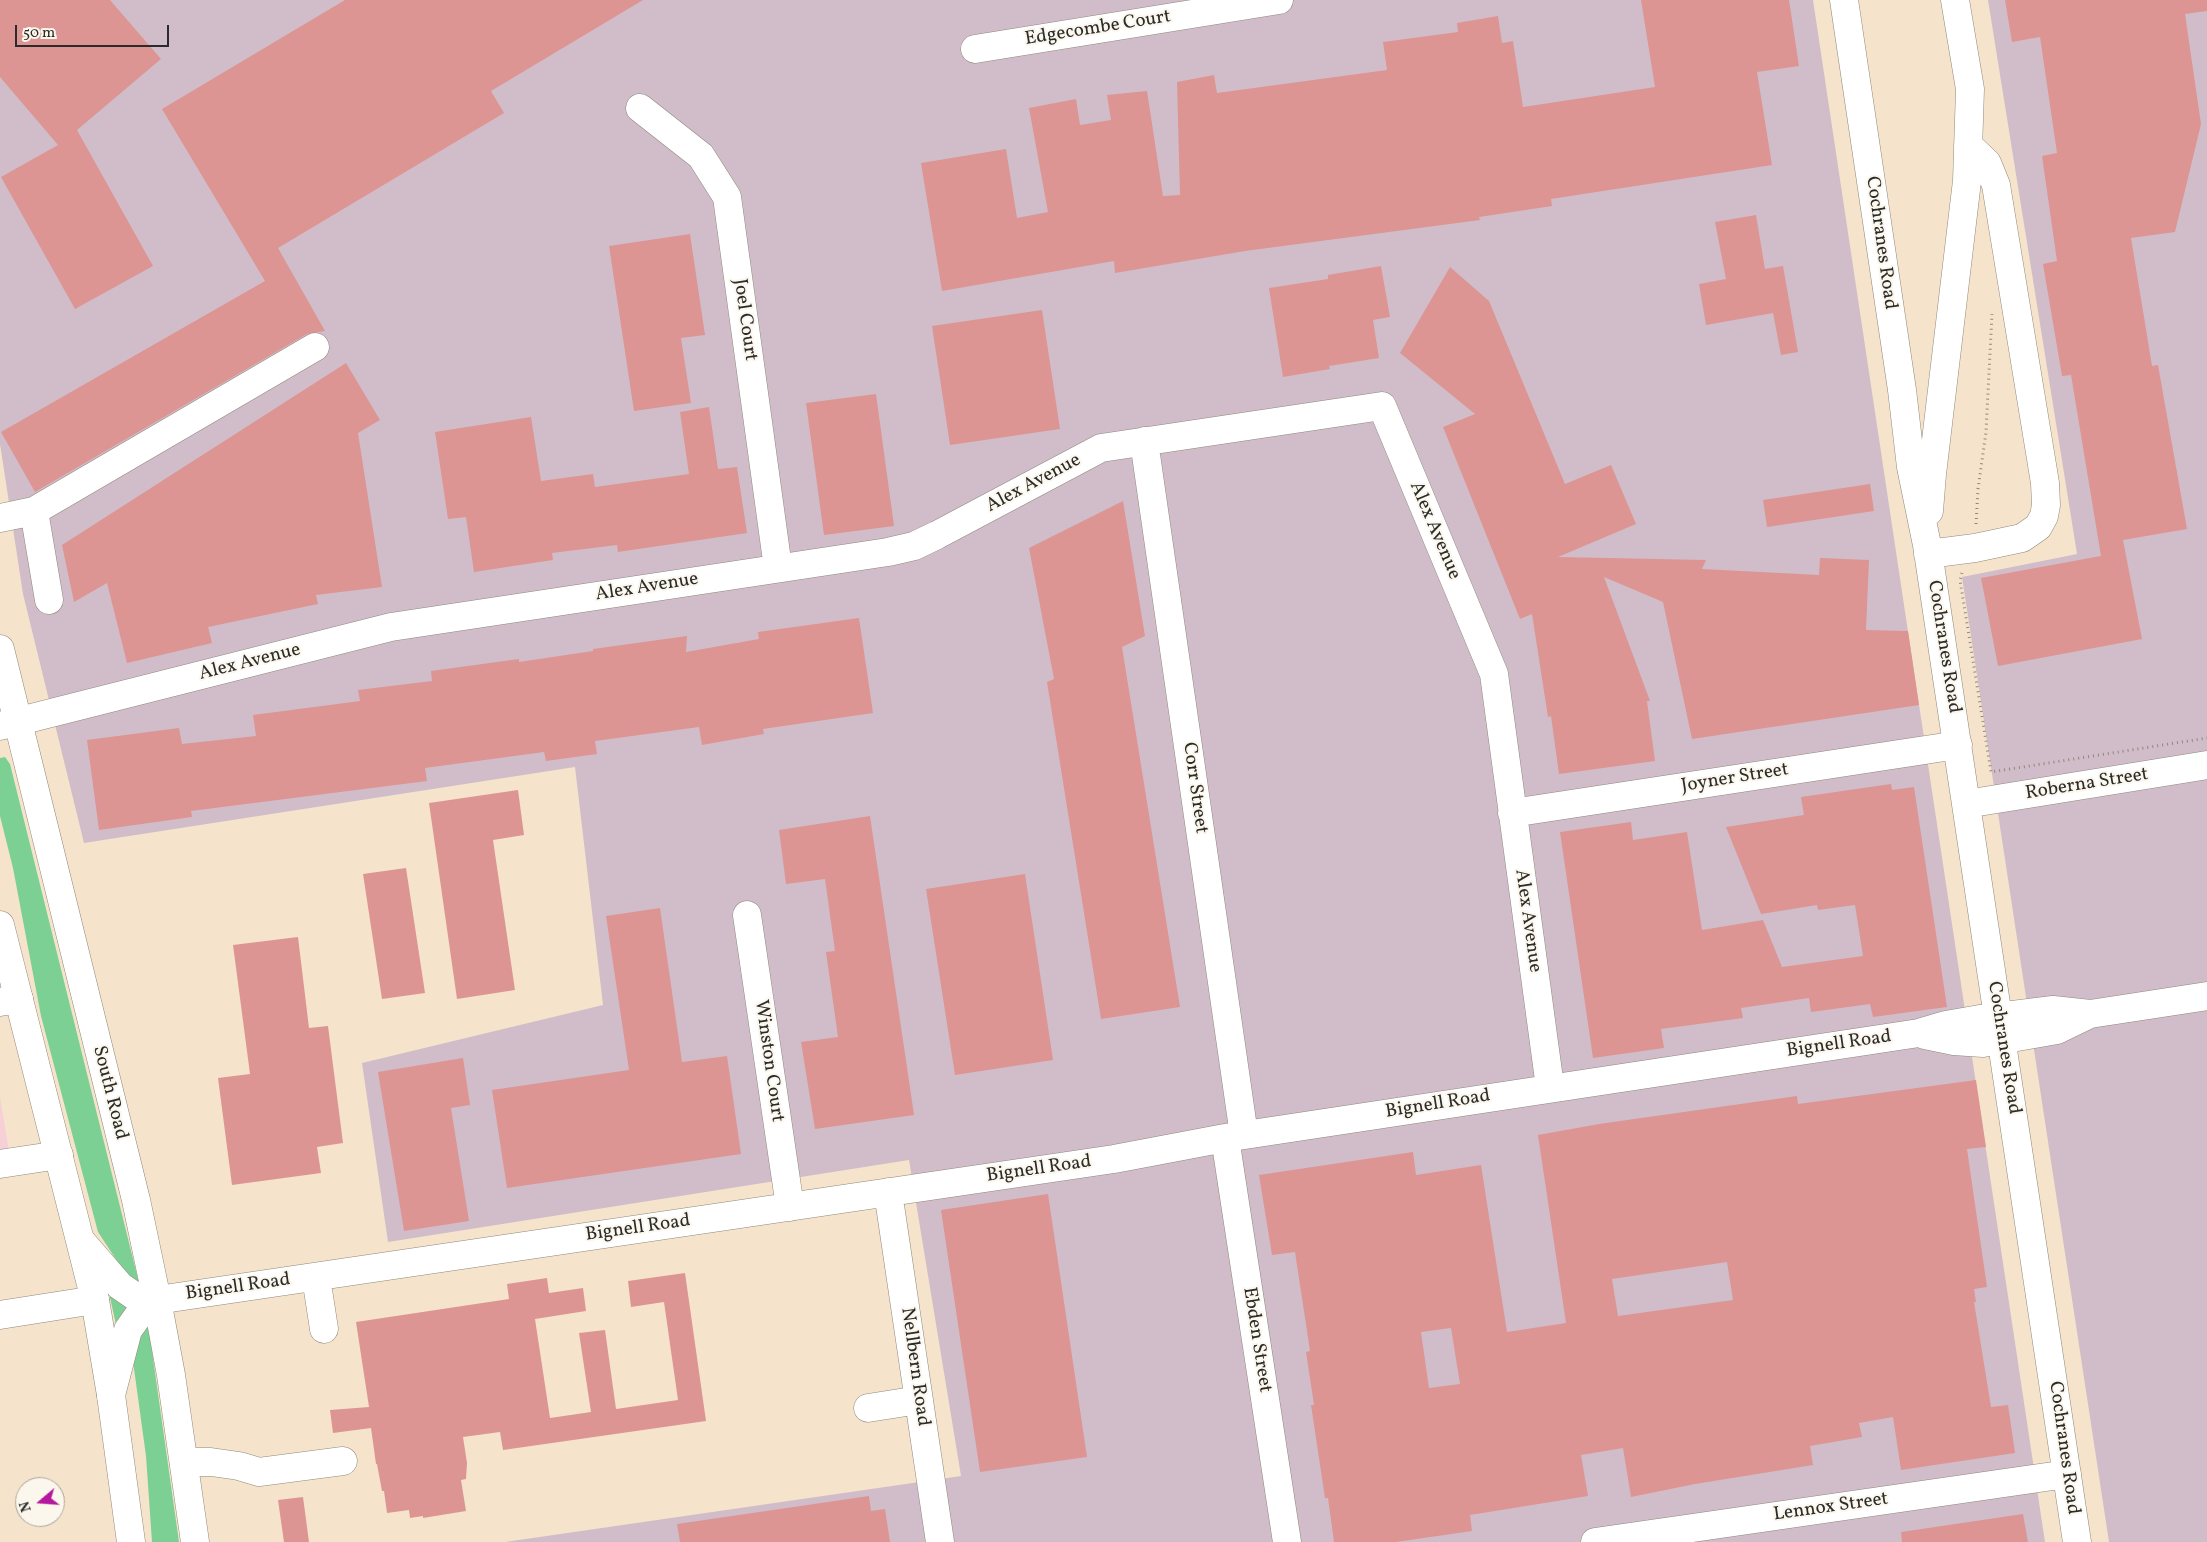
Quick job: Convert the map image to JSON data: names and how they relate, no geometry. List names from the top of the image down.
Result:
{
  "streets": {
    "main road": [
      "Edgecombe Court",
      "Cochranes Road",
      "Joel Court",
      "Alex Avenue",
      "Joyner Street",
      "Roberna Street",
      "Corr Street",
      "Bignell Road",
      "Winston Court",
      "South Road",
      "Ebden Street",
      "Nellbern Road",
      "Lennox Street"
    ]
  },
  "crossings": [
    ["Cochranes Road", "Joyner Street"],
    ["Cochranes Road", "Roberna Street"],
    ["Cochranes Road", "Bignell Road"],
    ["Cochranes Road", "Lennox Street"],
    ["Joel Court", "Alex Avenue"],
    ["Alex Avenue", "Joyner Street"],
    ["Alex Avenue", "Corr Street"],
    ["Alex Avenue", "Bignell Road"],
    ["Alex Avenue", "South Road"],
    ["Corr Street", "Bignell Road"],
    ["Corr Street", "Ebden Street"],
    ["Bignell Road", "Winston Court"],
    ["Bignell Road", "South Road"],
    ["Bignell Road", "Ebden Street"],
    ["Bignell Road", "Nellbern Road"]
  ],
  "scale_bar": "50 m",
  "north": "left"
}
